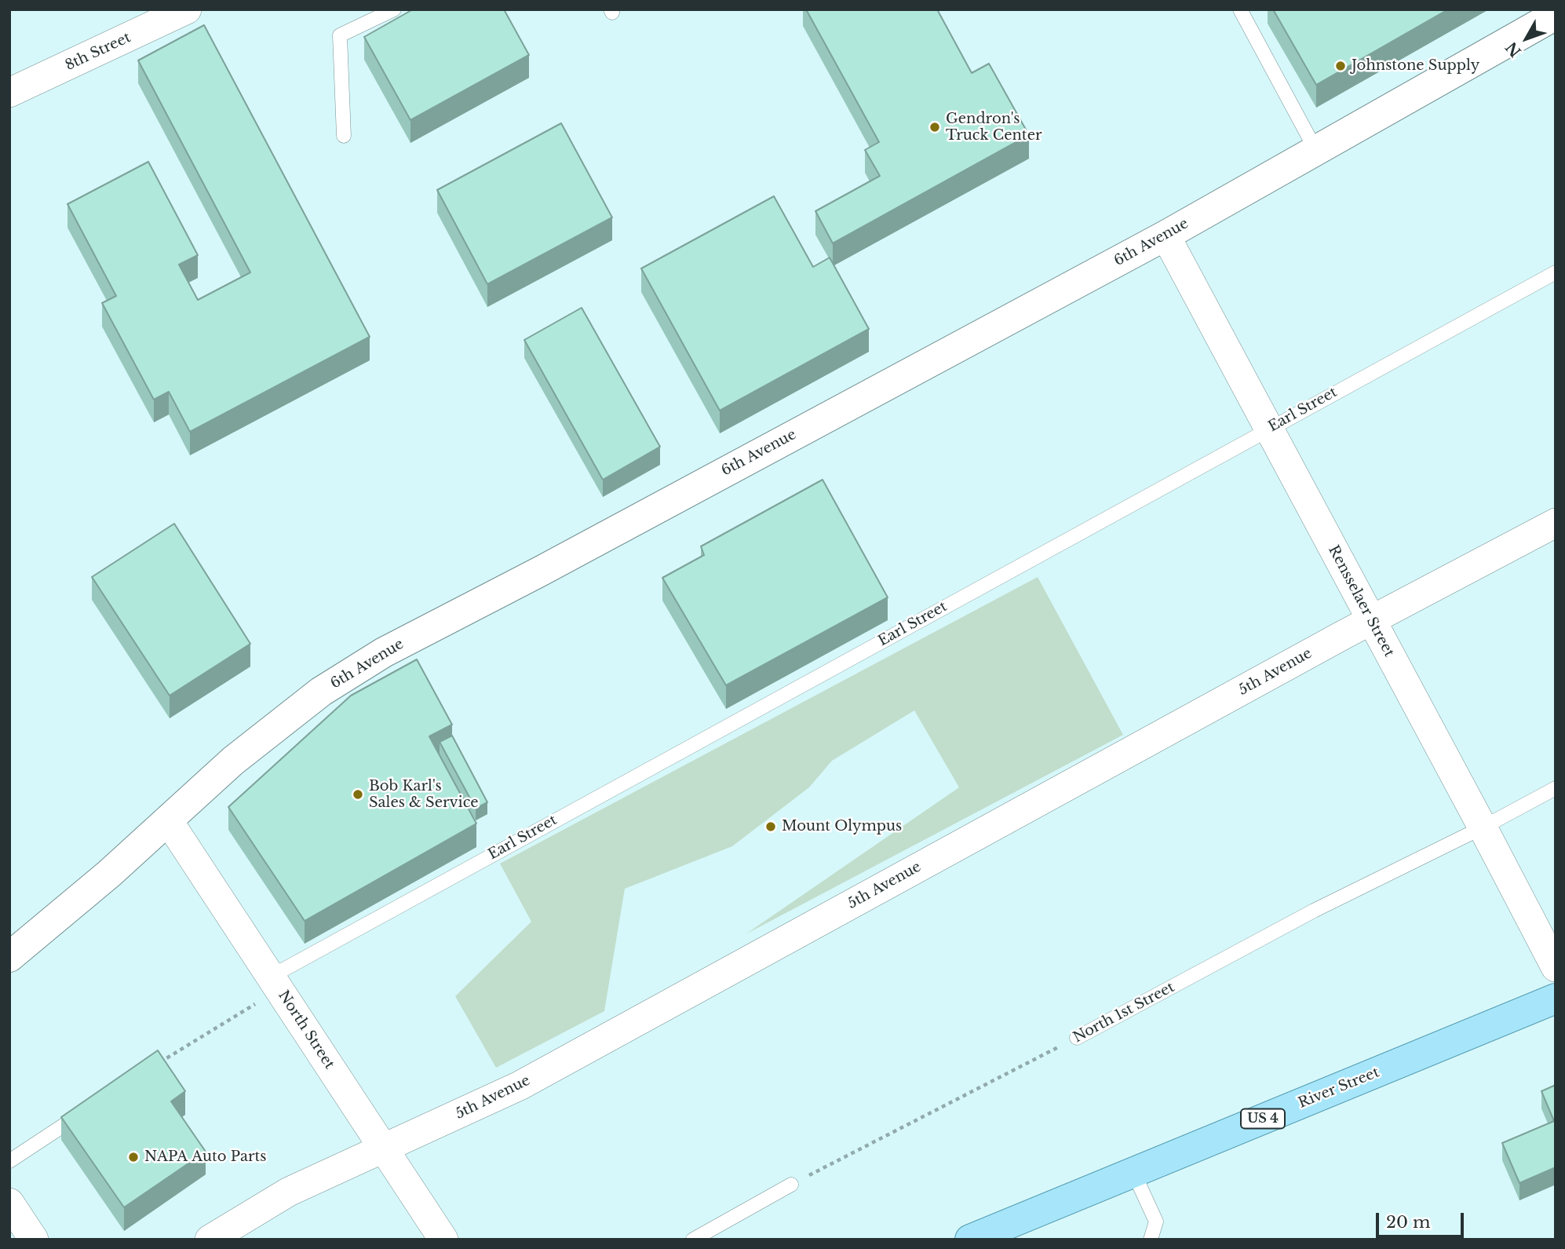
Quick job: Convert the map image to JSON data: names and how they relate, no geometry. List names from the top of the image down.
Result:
{
  "streets": {
    "main road": ["River Street", "US 4"],
    "street": [
      "8th Street",
      "6th Avenue",
      "Rensselaer Street",
      "5th Avenue",
      "North Street"
    ],
    "lane": ["Earl Street", "North 1st Street"]
  },
  "crossings": [
    ["6th Avenue", "Rensselaer Street"],
    ["6th Avenue", "North Street"],
    ["Earl Street", "Rensselaer Street"],
    ["Earl Street", "North Street"],
    ["Rensselaer Street", "5th Avenue"],
    ["Rensselaer Street", "North 1st Street"],
    ["5th Avenue", "North Street"]
  ],
  "places": [
    "Johnstone Supply",
    "Gendron's Truck Center",
    "Bob Karl's Sales & Service",
    "Mount Olympus",
    "NAPA Auto Parts"
  ],
  "scale_bar": "20 m",
  "north": "bottom left"
}
